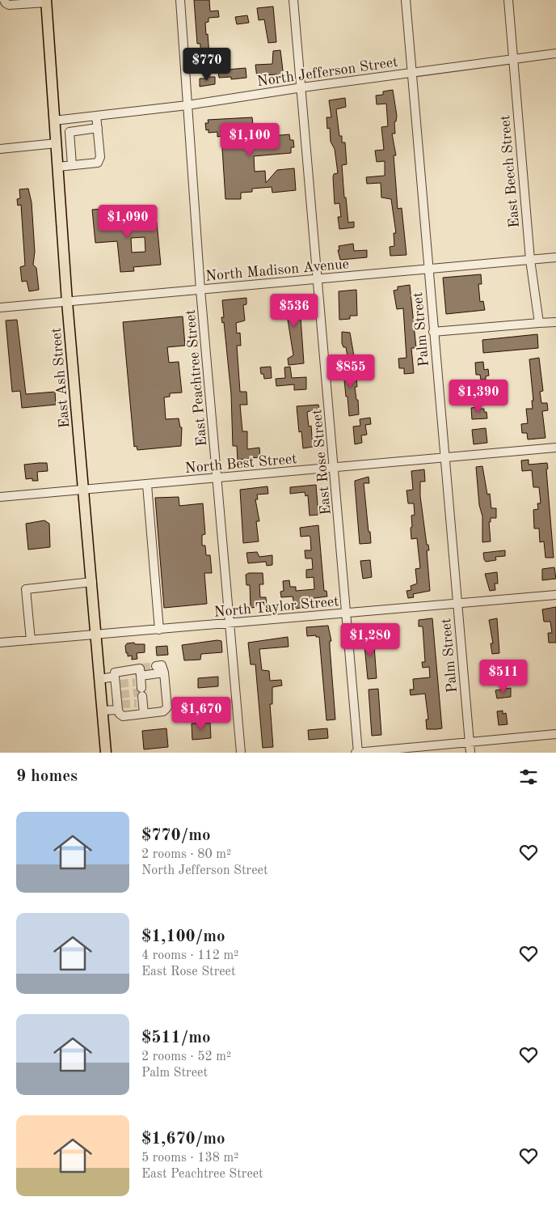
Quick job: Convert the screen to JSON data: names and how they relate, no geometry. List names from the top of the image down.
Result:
{
  "streets": {
    "main road": ["East Ash Street"],
    "street": [
      "North Jefferson Street",
      "East Beech Street",
      "North Madison Avenue",
      "Palm Street",
      "East Peachtree Street",
      "East Rose Street",
      "North Best Street",
      "North Taylor Street"
    ]
  },
  "crossings": [
    ["North Jefferson Street", "East Beech Street"],
    ["North Jefferson Street", "Palm Street"],
    ["North Jefferson Street", "East Ash Street"],
    ["North Jefferson Street", "East Peachtree Street"],
    ["North Jefferson Street", "East Rose Street"],
    ["East Beech Street", "North Madison Avenue"],
    ["North Madison Avenue", "Palm Street"],
    ["North Madison Avenue", "East Ash Street"],
    ["North Madison Avenue", "East Peachtree Street"],
    ["North Madison Avenue", "East Rose Street"],
    ["Palm Street", "North Best Street"],
    ["Palm Street", "North Taylor Street"],
    ["East Ash Street", "North Best Street"],
    ["East Ash Street", "North Taylor Street"],
    ["East Peachtree Street", "North Best Street"],
    ["East Peachtree Street", "North Taylor Street"],
    ["East Rose Street", "North Best Street"],
    ["East Rose Street", "North Taylor Street"]
  ],
  "page": {
    "price": [
      "$770",
      "$1,100",
      "$1,090",
      "$536",
      "$855",
      "$1,390",
      "$1,280",
      "$511",
      "$1,670"
    ],
    "heading": "9 homes",
    "list": [
      {
        "name": "$770/mo",
        "note": "2 rooms · 80 m² · North Jefferson Street"
      },
      {
        "name": "$1,100/mo",
        "note": "4 rooms · 112 m² · East Rose Street"
      },
      {
        "name": "$511/mo",
        "note": "2 rooms · 52 m² · Palm Street"
      },
      {
        "name": "$1,670/mo",
        "note": "5 rooms · 138 m² · East Peachtree Street"
      }
    ]
  }
}
